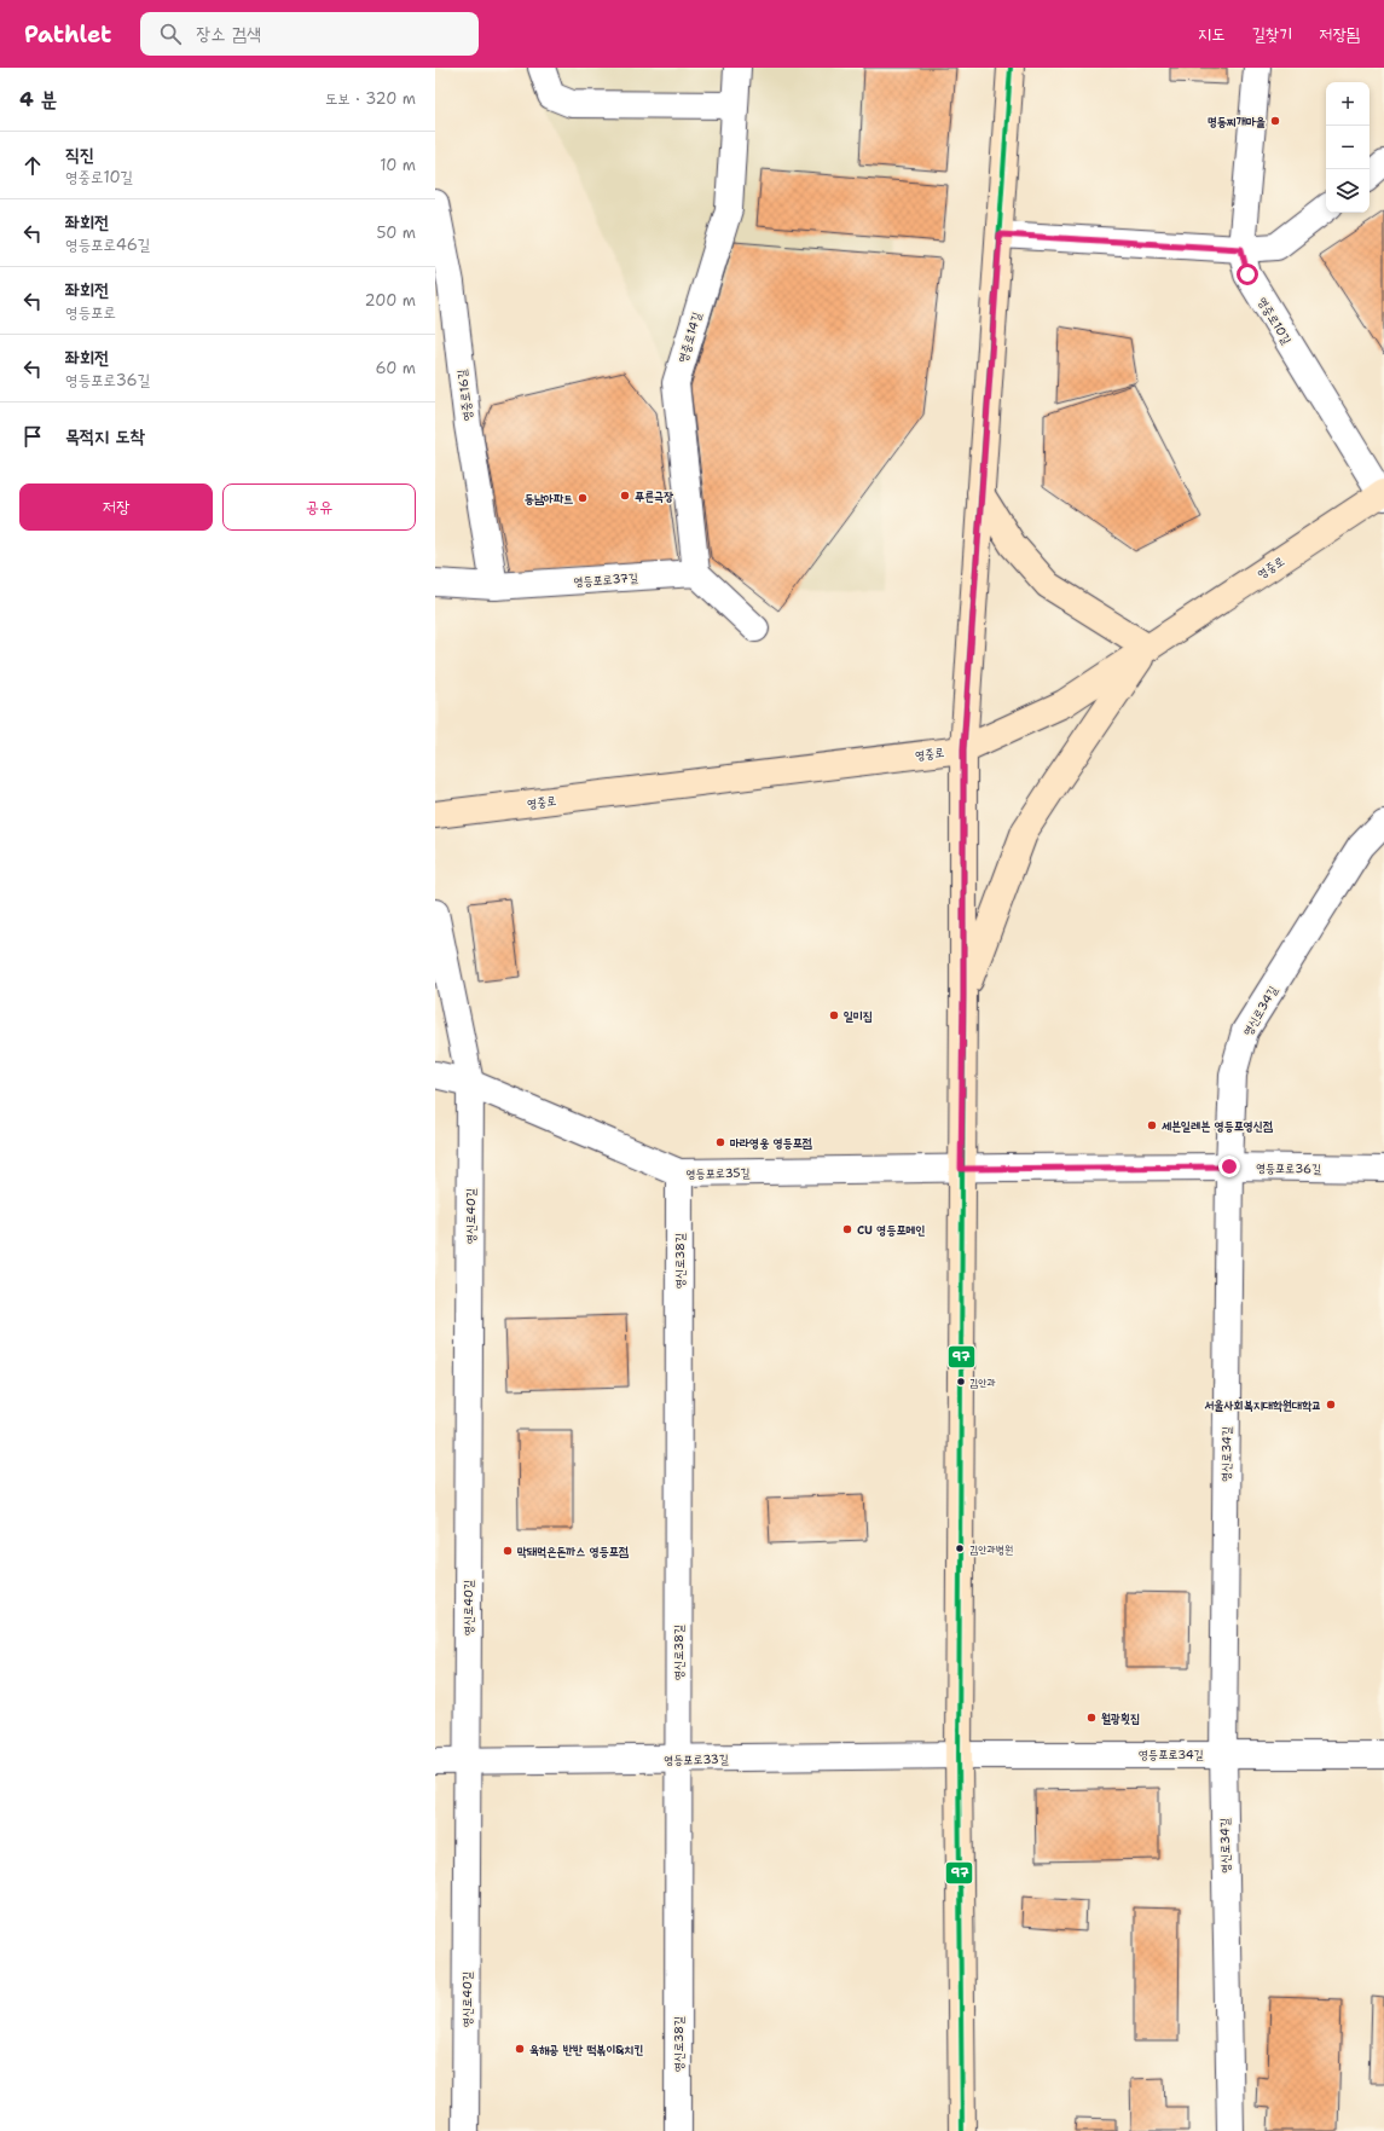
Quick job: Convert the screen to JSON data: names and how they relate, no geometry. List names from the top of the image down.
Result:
{
  "streets": {
    "main road": ["영중로"],
    "street": [
      "영중로10길",
      "영중로14길",
      "영중로16길",
      "영등포로37길",
      "영신로34길",
      "영등포로36길",
      "영등포로35길",
      "영신로40길",
      "영신로38길",
      "영등포로34길",
      "영등포로33길"
    ]
  },
  "crossings": [
    ["영중로10길", "영중로"],
    ["영중로14길", "영등포로37길"],
    ["영중로16길", "영등포로37길"],
    ["영신로34길", "영등포로36길"],
    ["영신로34길", "영등포로34길"],
    ["영등포로36길", "영등포로35길"],
    ["영등포로35길", "영신로40길"],
    ["영등포로35길", "영신로38길"],
    ["영신로40길", "영등포로33길"],
    ["영신로38길", "영등포로33길"],
    ["영등포로34길", "영등포로33길"]
  ],
  "places": [
    "명동찌개마을",
    "푸른극장",
    "동남아파트",
    "일미집",
    "세븐일레븐 영등포영신점",
    "마라영웅 영등포점",
    "CU 영등포메인",
    "김안과",
    "서울사회복지대학원대학교",
    "김안과병원",
    "막돼먹은돈까스 영등포점",
    "월광횟집",
    "육해공 반반 떡볶이&치킨"
  ],
  "lines": ["transit line 97"],
  "page": {
    "header": "Pathlet",
    "search": "장소 검색",
    "nav": ["지도", "길찾기", "저장됨"],
    "heading": ["4 분", "도보 · 320 m"],
    "map_buttons": ["+", "−"],
    "list": [
      ["직진", "영중로10길", "10 m"],
      ["좌회전", "영등포로46길", "50 m"],
      ["좌회전", "영등포로", "200 m"],
      ["좌회전", "영등포로36길", "60 m"],
      "목적지 도착"
    ],
    "buttons": ["저장", "공유"]
  }
}
